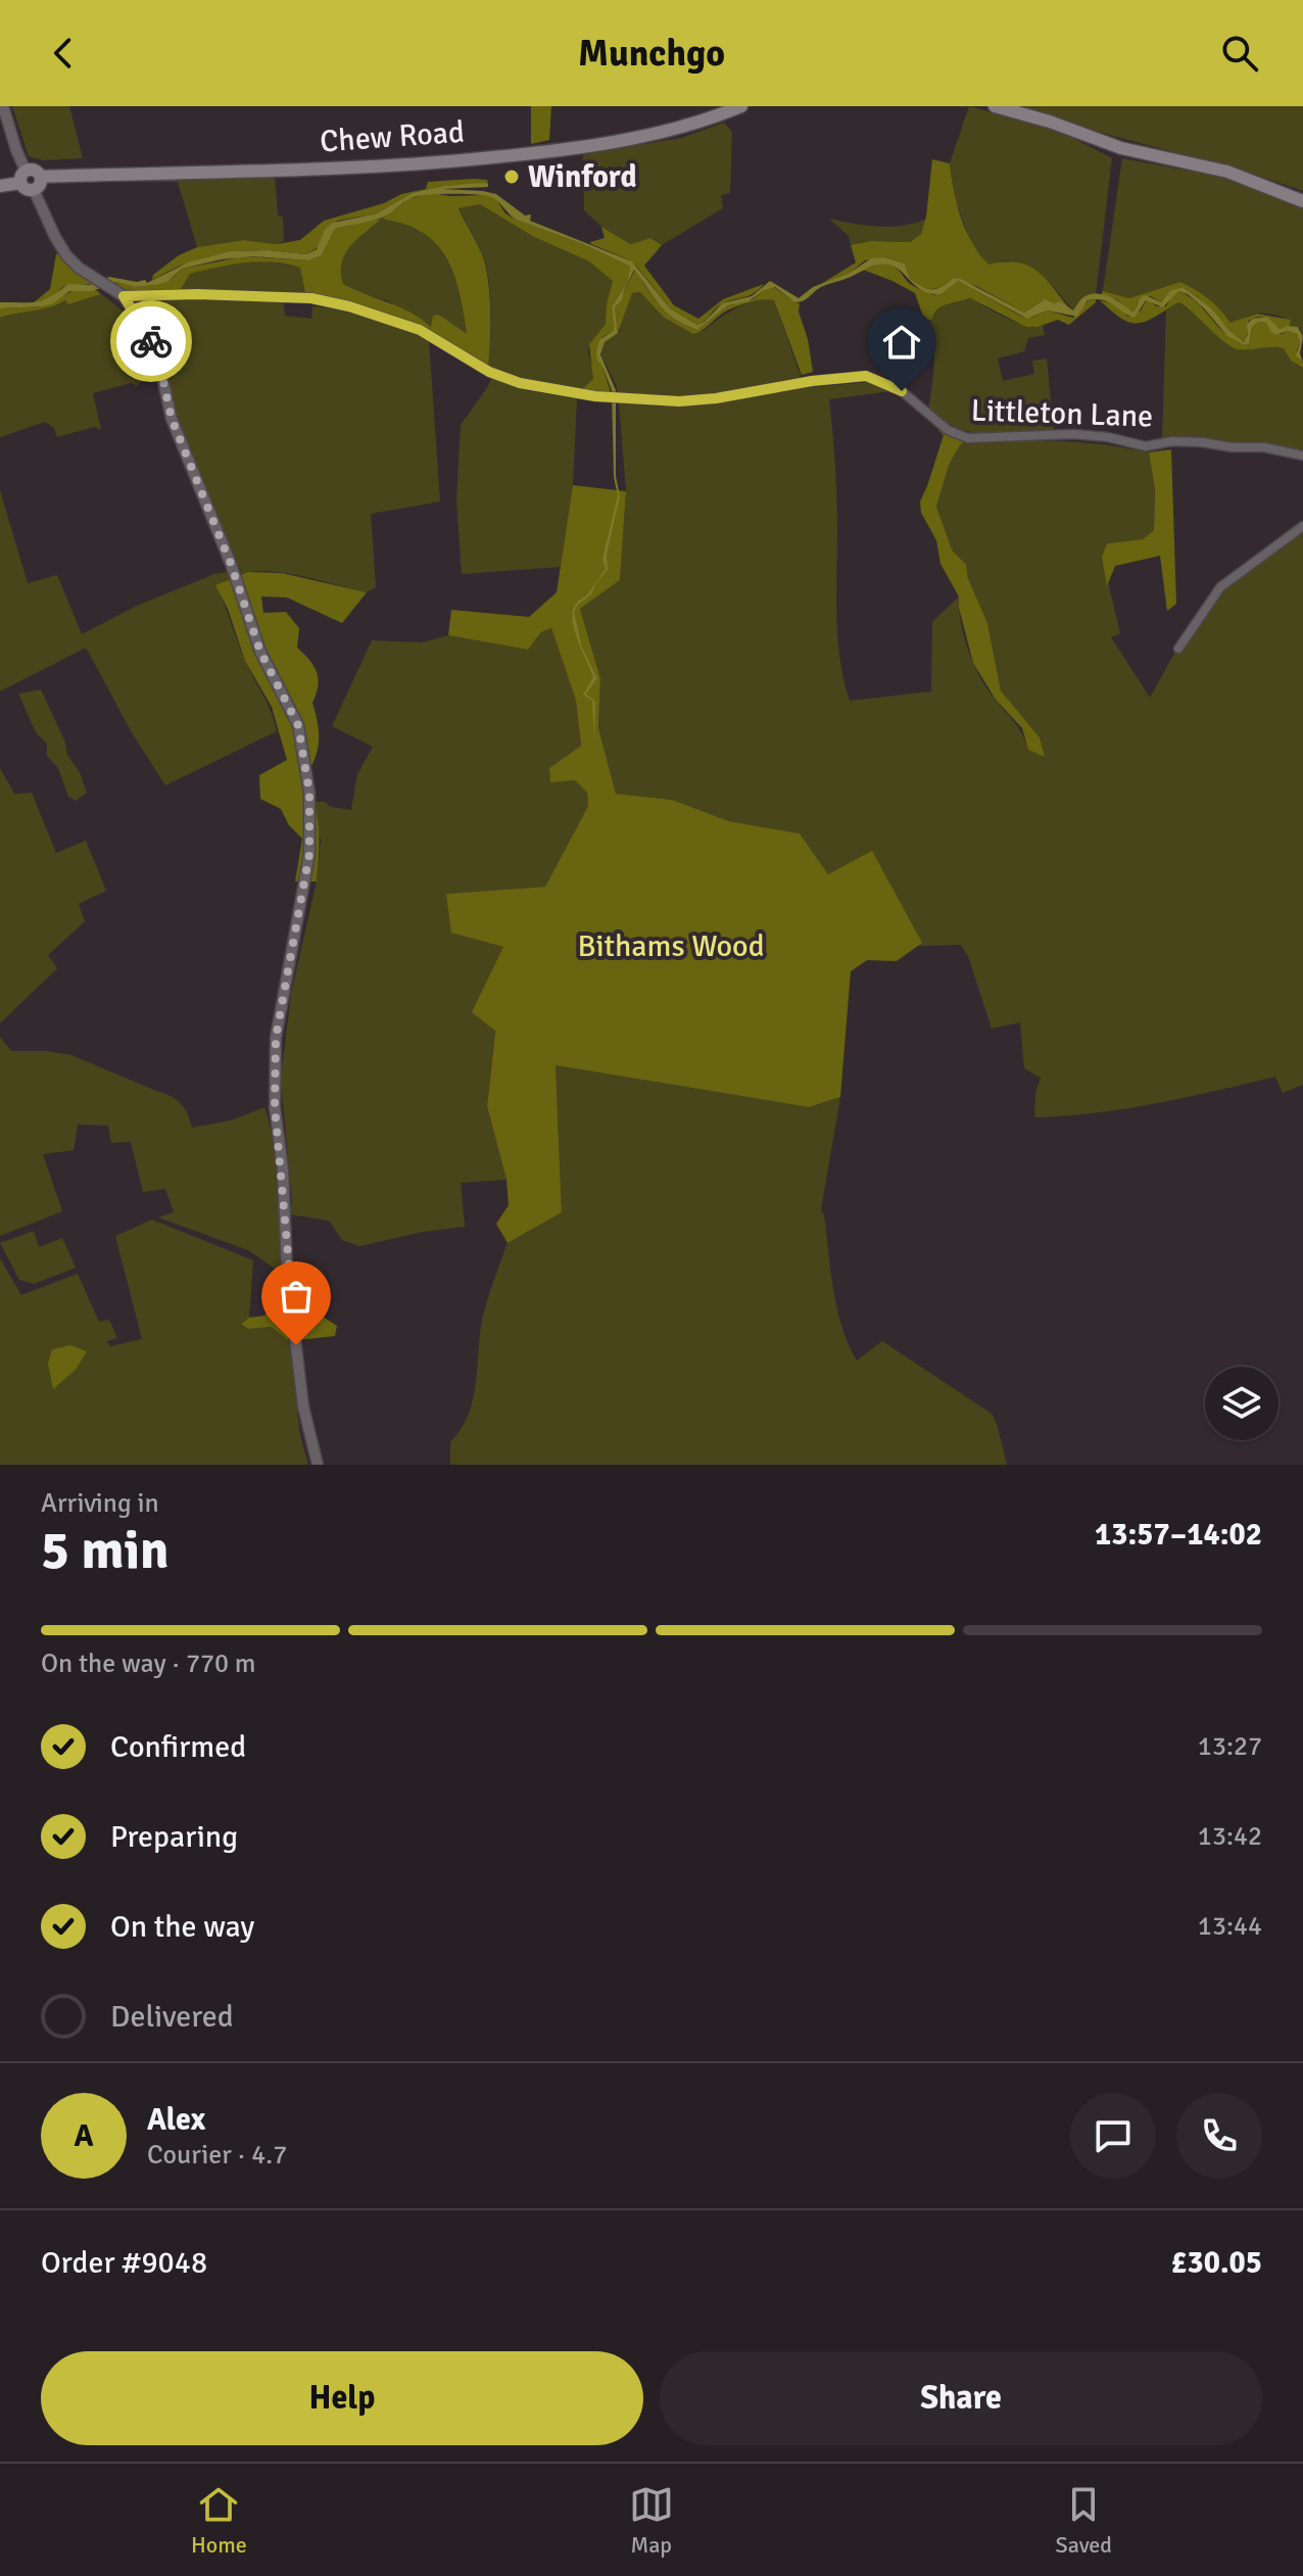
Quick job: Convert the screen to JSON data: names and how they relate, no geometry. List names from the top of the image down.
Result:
{
  "streets": {
    "main road": ["Chew Road"],
    "street": ["Littleton Lane"]
  },
  "parks": ["Bithams Wood"],
  "places": ["Winford"],
  "page": {
    "header": "Munchgo",
    "heading": ["5 min", "Arriving in", "13:57–14:02"],
    "panel": [
      "Alex",
      "Courier · 4.7",
      "Order #9048",
      "£30.05"
    ],
    "bar": "On the way · 770 m",
    "list": [
      ["Confirmed", "13:27"],
      ["Preparing", "13:42"],
      ["On the way", "13:44"],
      "Delivered"
    ],
    "round": "A",
    "buttons": ["Help", "Share"],
    "tabs": ["Home", "Map", "Saved"]
  }
}
